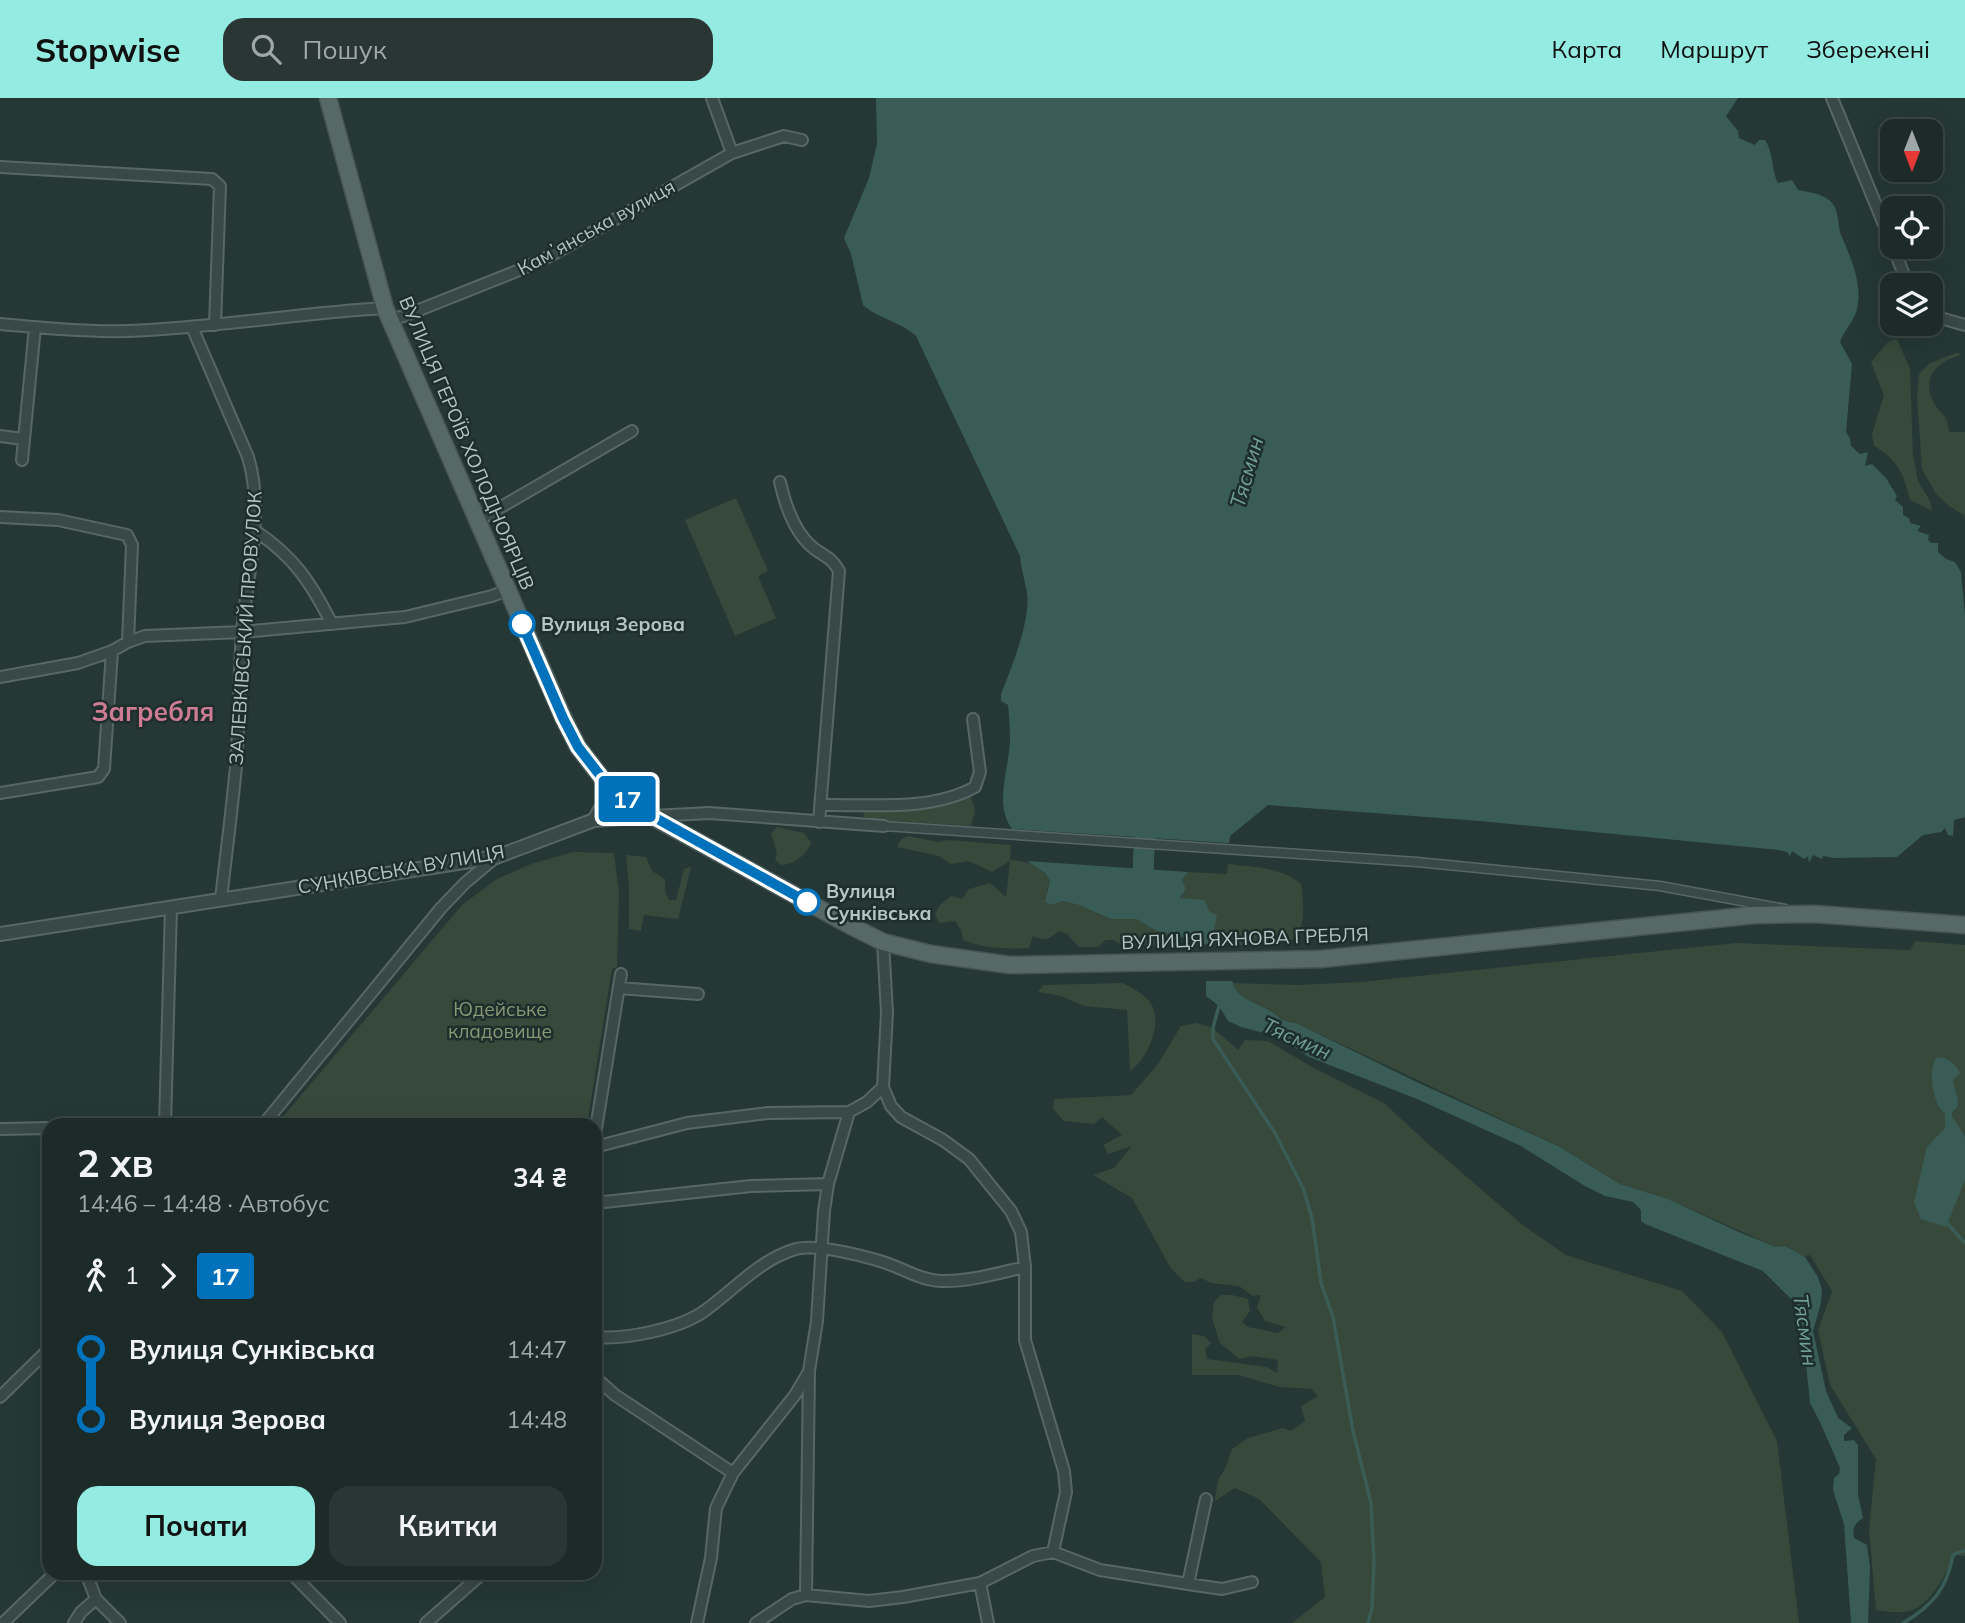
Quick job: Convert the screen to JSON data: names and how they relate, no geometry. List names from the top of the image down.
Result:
{
  "streets": {
    "main road": ["ВУЛИЦЯ ГЕРОЇВ ХОЛОДНОЯРЦІВ", "ВУЛИЦЯ ЯХНОВА ГРЕБЛЯ"],
    "street": ["Камʼянська вулиця", "ЗАЛЕВКІВСЬКИЙ ПРОВУЛОК", "СУНКІВСЬКА ВУЛИЦЯ"]
  },
  "crossings": [
    ["Камʼянська вулиця", "ВУЛИЦЯ ГЕРОЇВ ХОЛОДНОЯРЦІВ"],
    ["Камʼянська вулиця", "ЗАЛЕВКІВСЬКИЙ ПРОВУЛОК"],
    ["ВУЛИЦЯ ГЕРОЇВ ХОЛОДНОЯРЦІВ", "ВУЛИЦЯ ЯХНОВА ГРЕБЛЯ"],
    ["ЗАЛЕВКІВСЬКИЙ ПРОВУЛОК", "СУНКІВСЬКА ВУЛИЦЯ"],
    ["СУНКІВСЬКА ВУЛИЦЯ", "ВУЛИЦЯ ЯХНОВА ГРЕБЛЯ"]
  ],
  "districts": ["Загребля"],
  "water": ["Тясмин"],
  "parks": ["Юдейське кладовище"],
  "places": ["Вулиця Зерова", "Вулиця Сунківська"],
  "lines": ["bus line 17"],
  "north": "bottom",
  "page": {
    "header": "Stopwise",
    "search": "Пошук",
    "nav": ["Карта", "Маршрут", "Збережені"],
    "on_map": "17",
    "heading": ["2 хв", "14:46 – 14:48 · Автобус", "34 ₴"],
    "legs": ["1", "17"],
    "list": [
      {
        "name": "Вулиця Сунківська",
        "value": "14:47"
      },
      {
        "name": "Вулиця Зерова",
        "value": "14:48"
      }
    ],
    "buttons": ["Почати", "Квитки"]
  }
}
